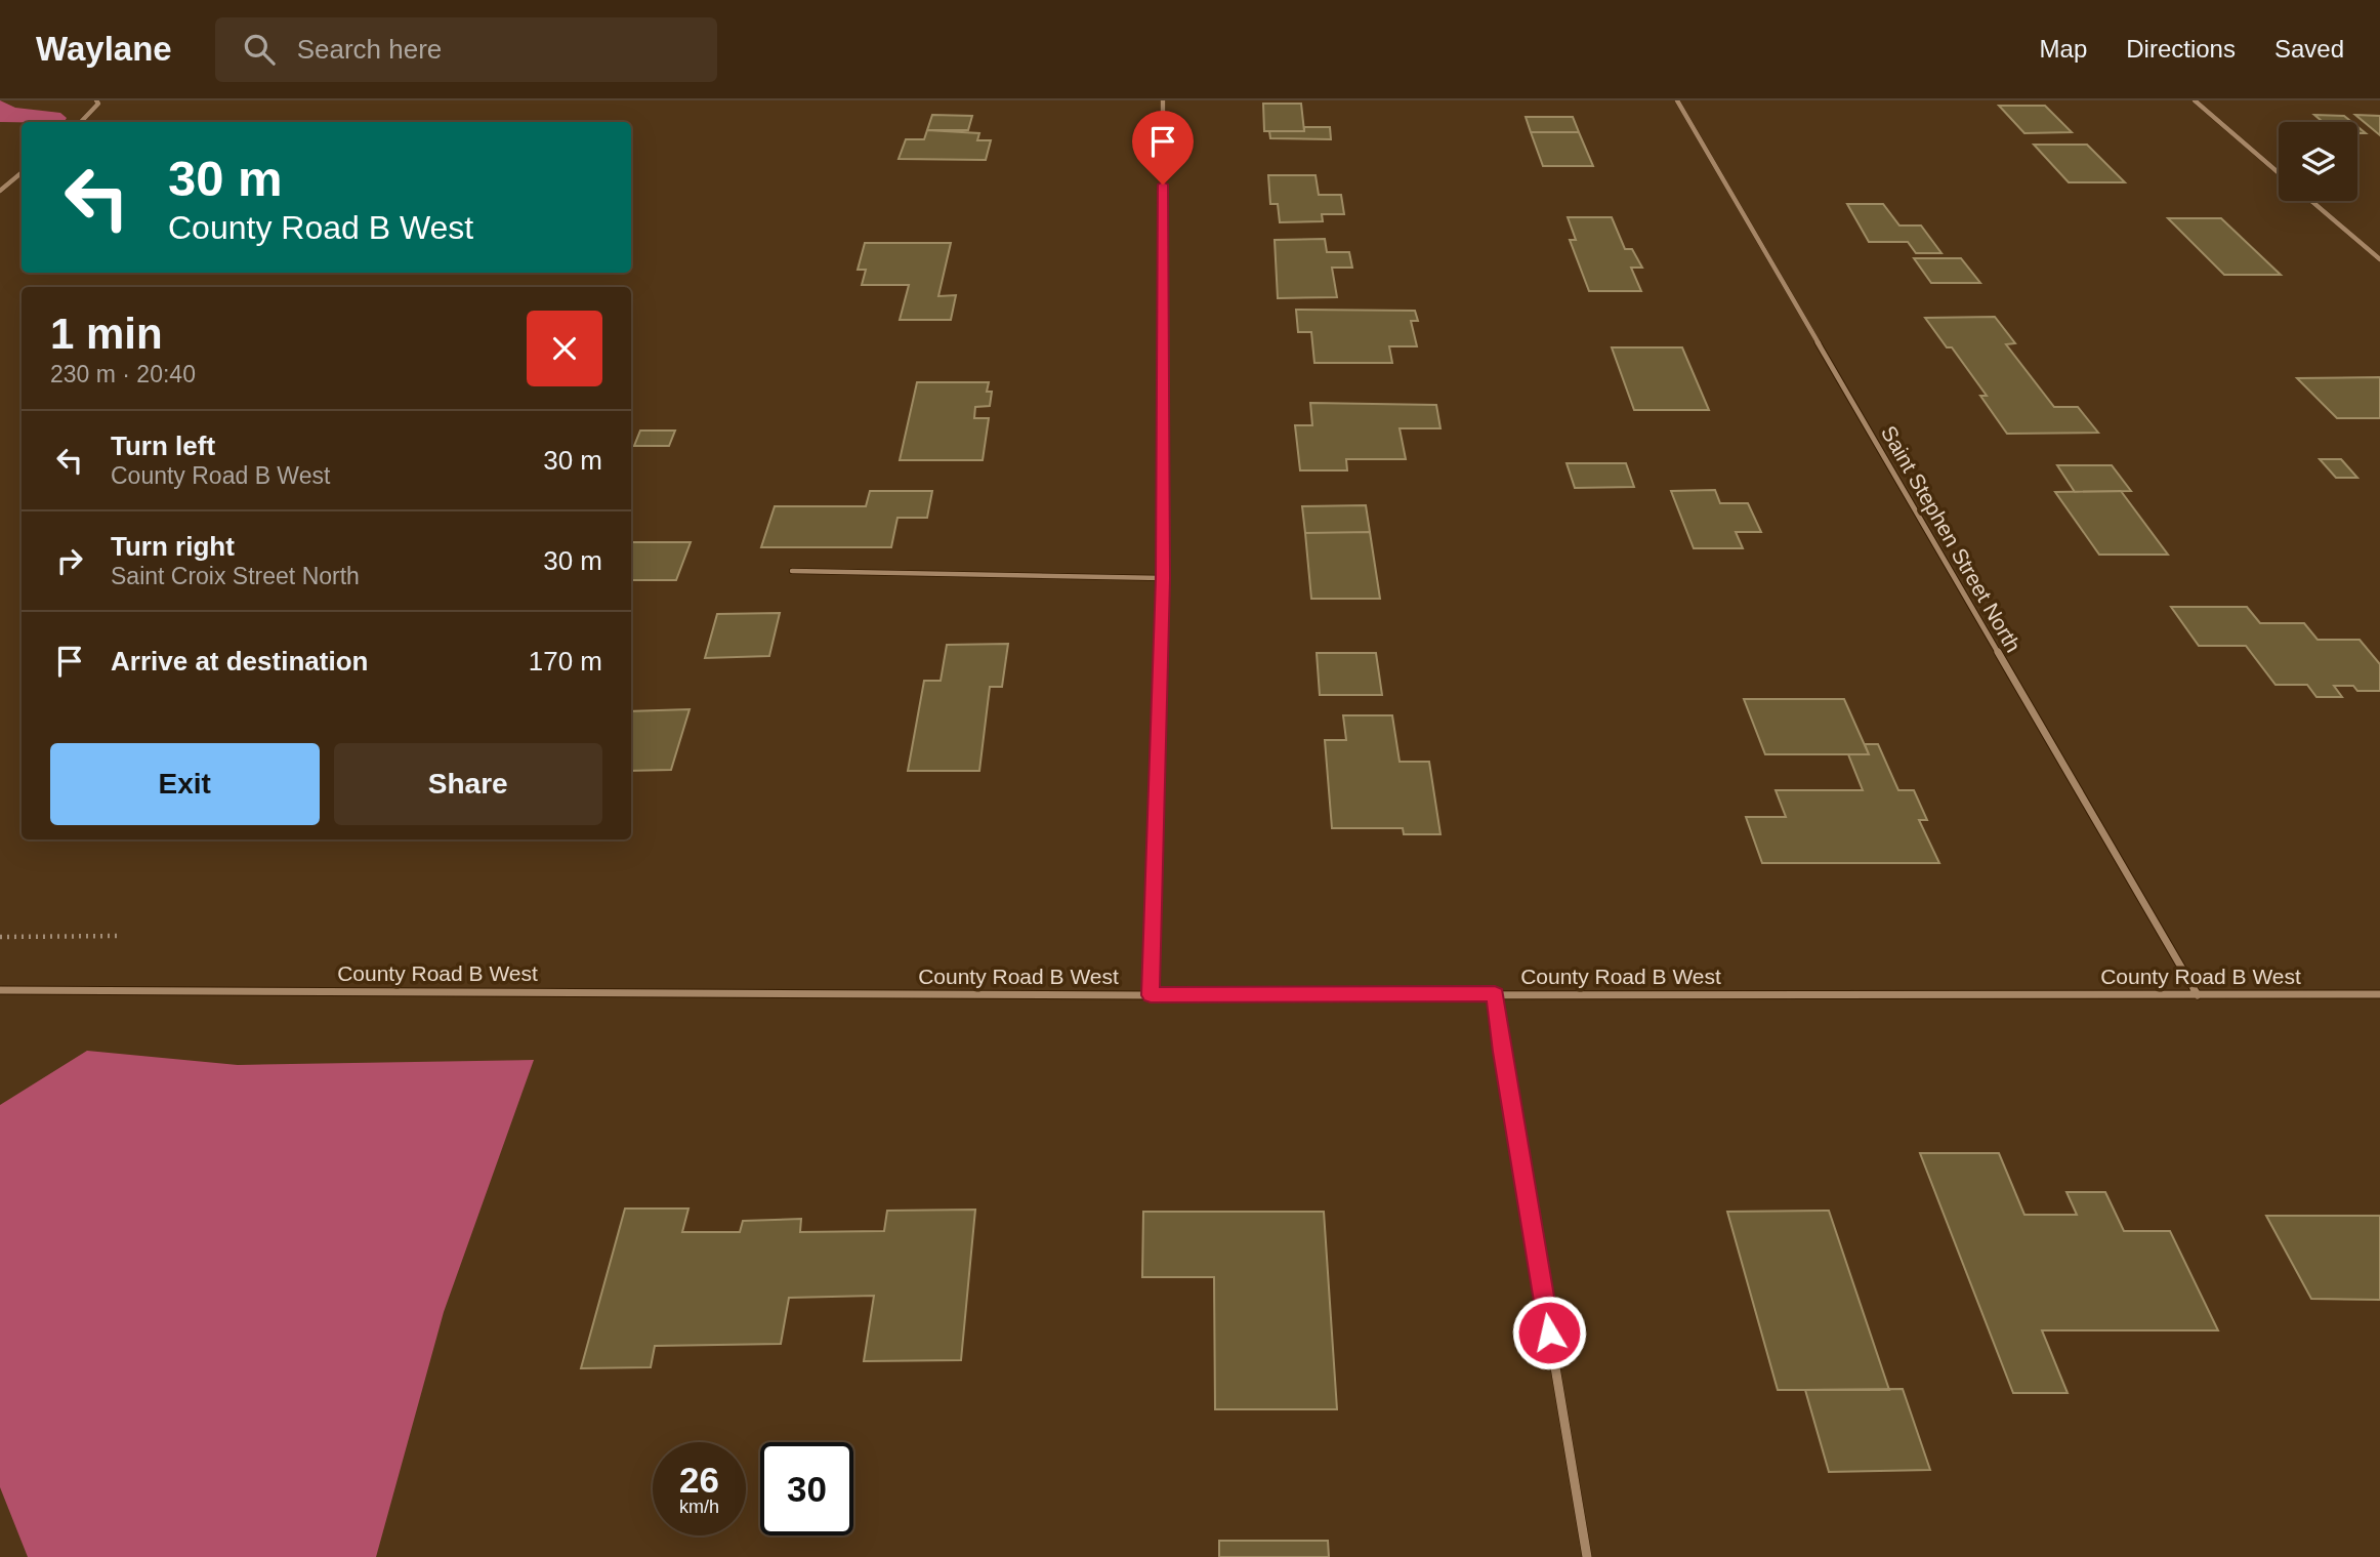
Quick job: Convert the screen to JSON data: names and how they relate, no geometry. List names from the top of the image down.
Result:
{
  "streets": {
    "street": ["Saint Stephen Street North", "County Road B West"]
  },
  "crossings": [
    ["Saint Stephen Street North", "County Road B West"]
  ],
  "page": {
    "header": "Waylane",
    "search": "Search here",
    "nav": ["Map", "Directions", "Saved"],
    "turn": ["30 m", "County Road B West"],
    "heading": ["1 min", "230 m · 20:40"],
    "list": [
      {
        "name": "Turn left",
        "note": "County Road B West",
        "value": "30 m"
      },
      {
        "name": "Turn right",
        "note": "Saint Croix Street North",
        "value": "30 m"
      },
      {
        "name": "Arrive at destination",
        "value": "170 m"
      }
    ],
    "buttons": ["Exit", "Share"],
    "speed": "26 km/h",
    "limit": "30"
  }
}
